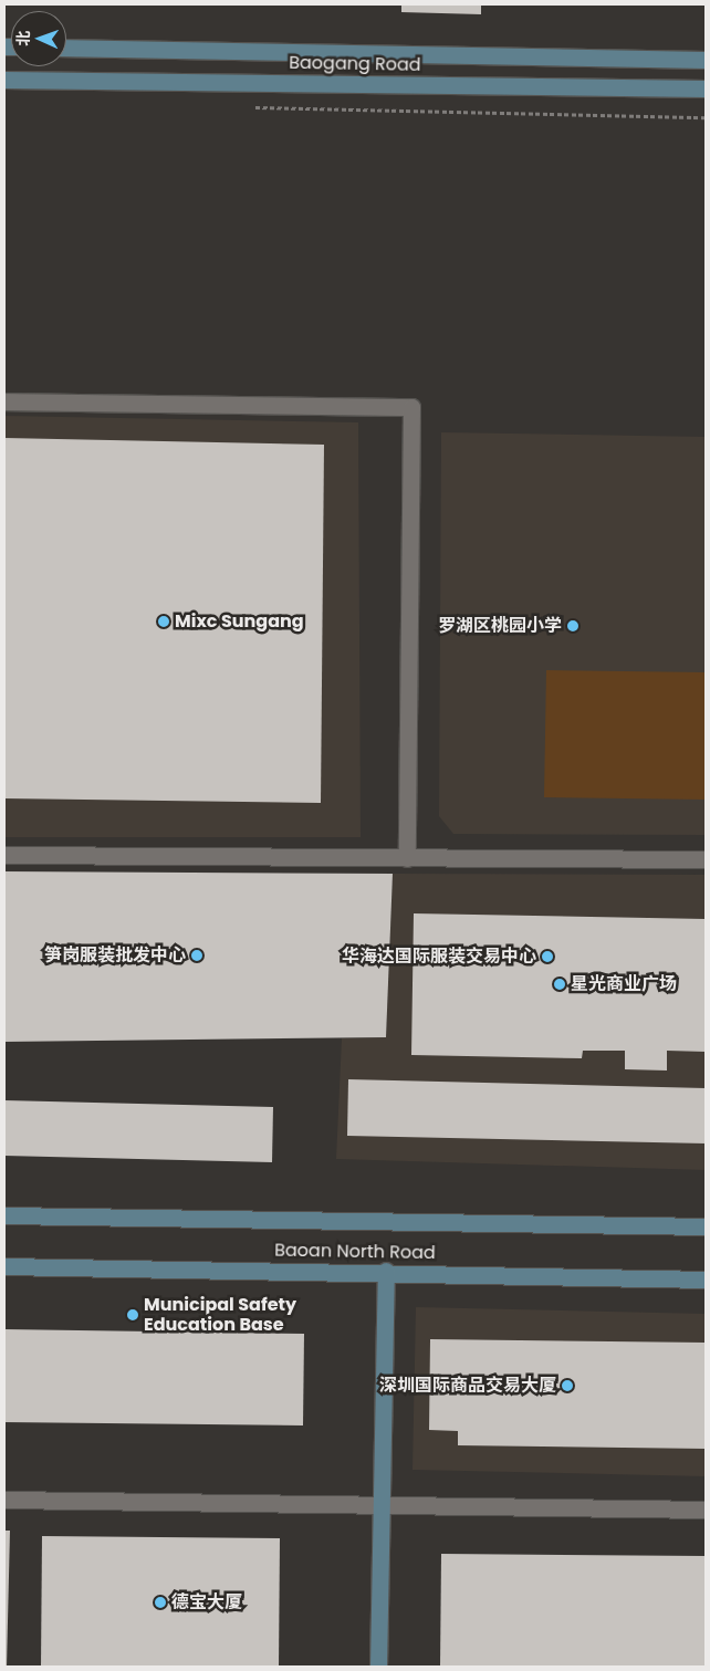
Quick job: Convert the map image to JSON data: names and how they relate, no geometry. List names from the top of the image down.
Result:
{
  "streets": {
    "street": ["Baogang Road", "Baoan North Road"]
  },
  "places": [
    "Mixc Sungang",
    "罗湖区桃园小学",
    "笋岗服装批发中心",
    "华海达国际服装交易中心",
    "星光商业广场",
    "Municipal Safety Education Base",
    "深圳国际商品交易大厦",
    "德宝大厦"
  ],
  "north": "left"
}
